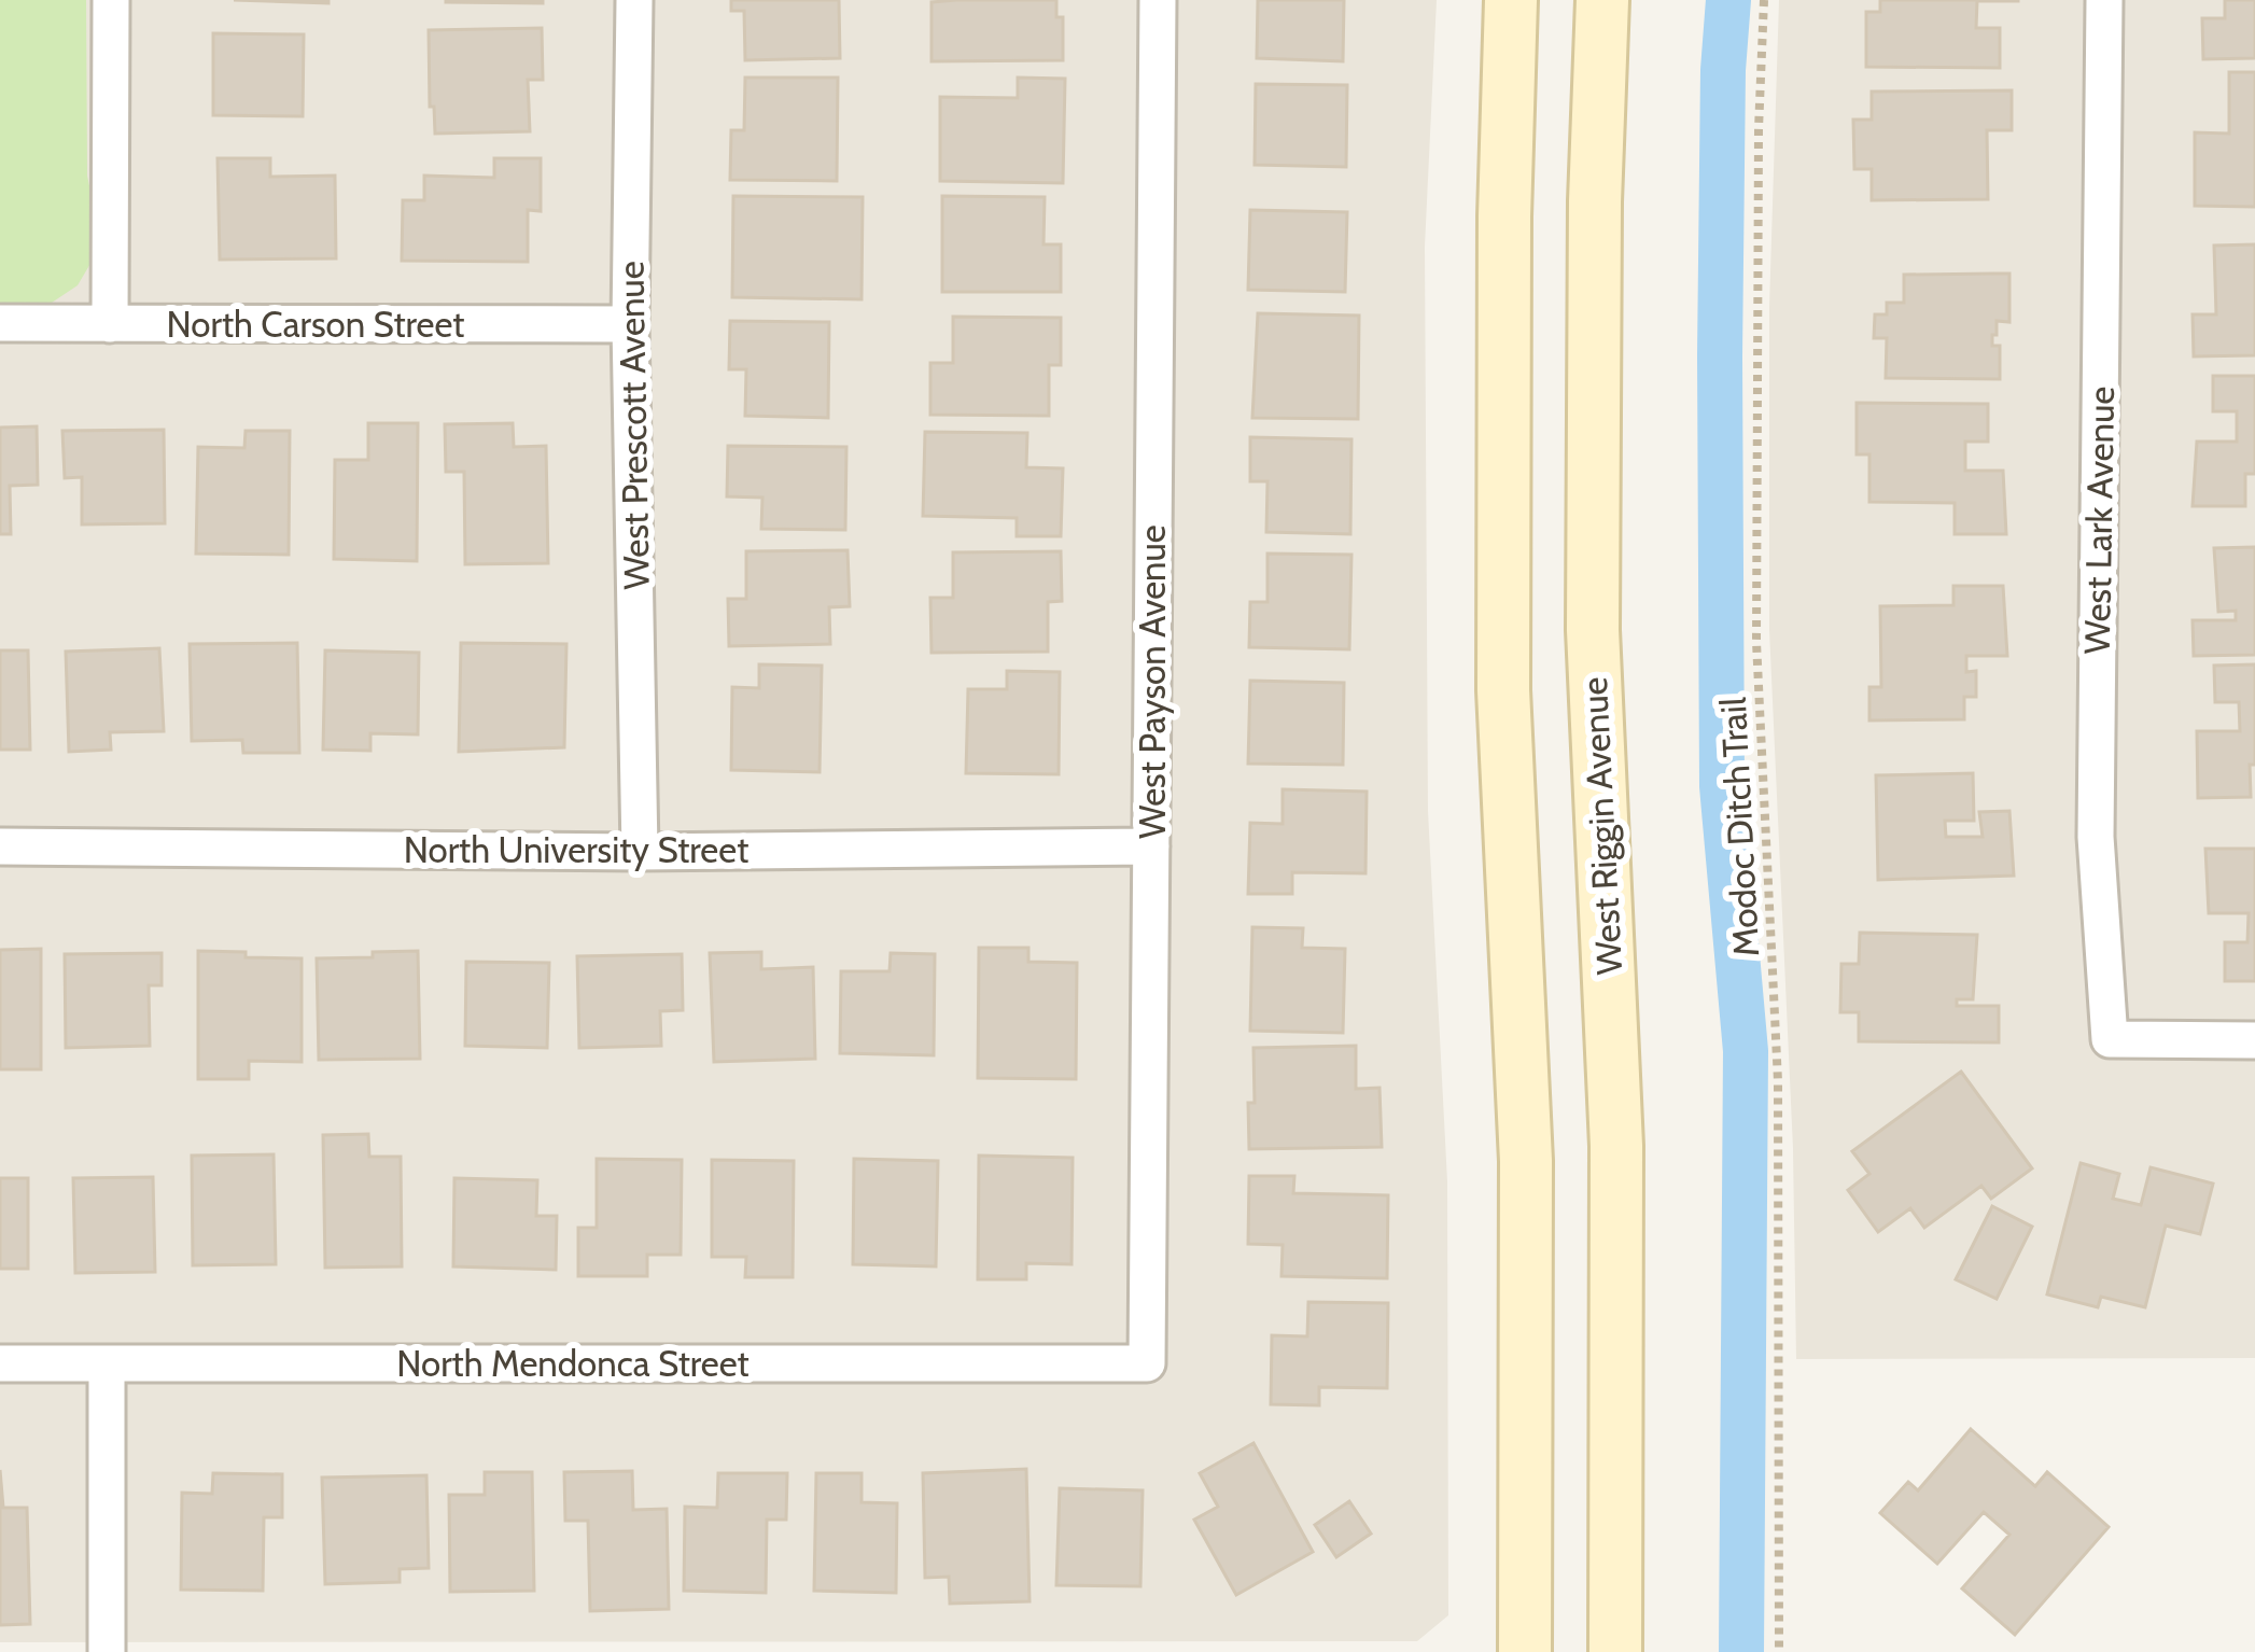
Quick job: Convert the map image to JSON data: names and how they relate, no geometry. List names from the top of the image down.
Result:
{
  "streets": {
    "main road": ["West Riggin Avenue"],
    "street": [
      "North Carson Street",
      "West Prescott Avenue",
      "West Lark Avenue",
      "West Payson Avenue",
      "North University Street",
      "North Mendonca Street"
    ],
    "path": ["Modoc Ditch Trail"]
  },
  "crossings": [
    ["North Carson Street", "West Prescott Avenue"],
    ["West Prescott Avenue", "North University Street"],
    ["West Payson Avenue", "North University Street"],
    ["West Payson Avenue", "North Mendonca Street"]
  ]
}
